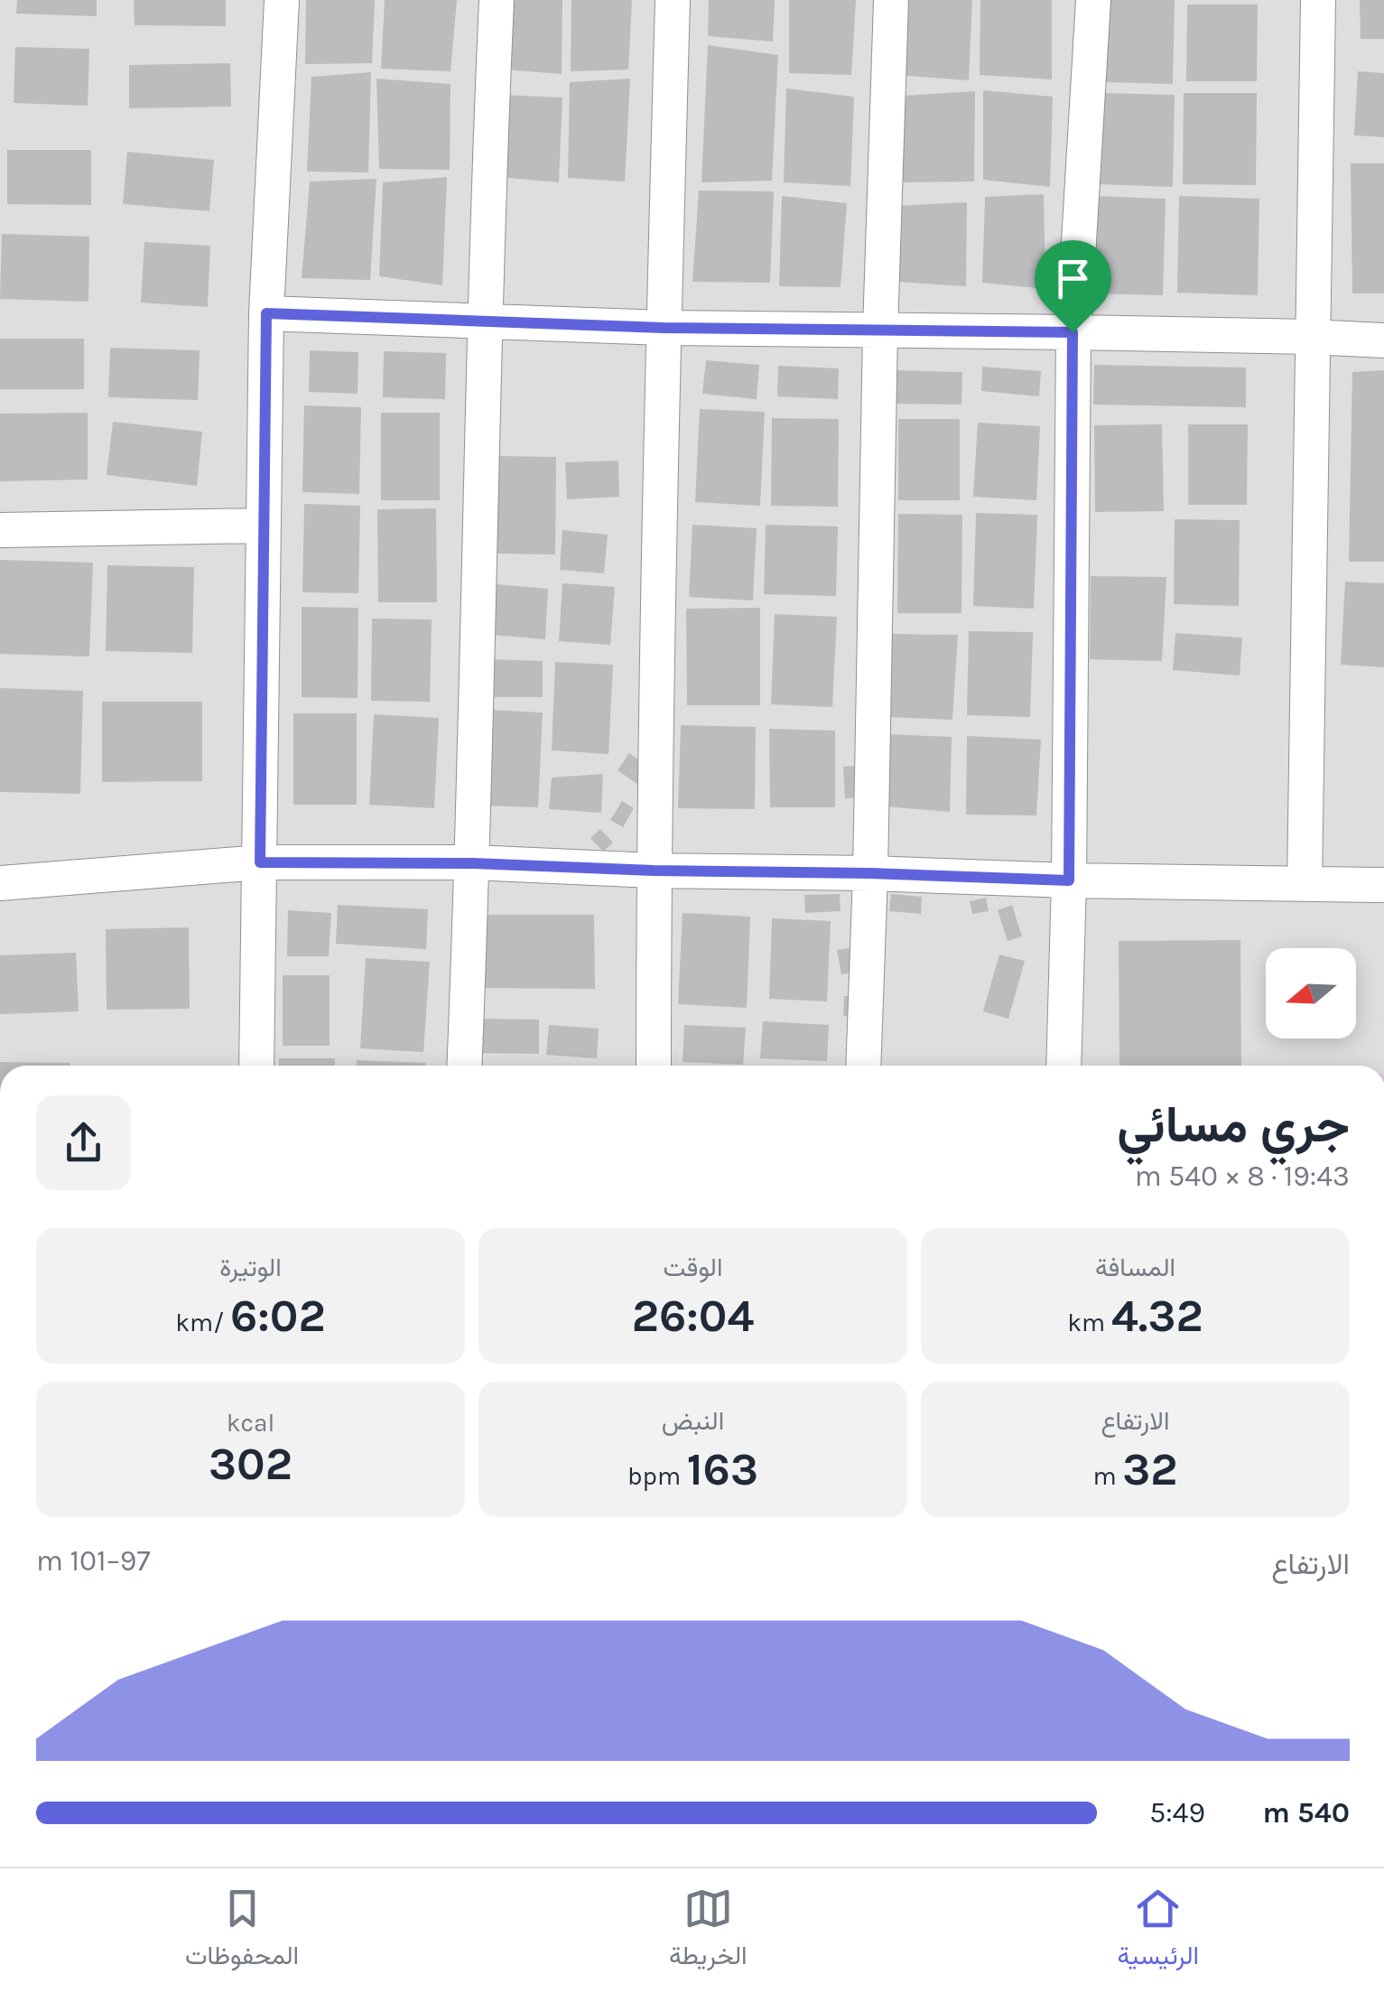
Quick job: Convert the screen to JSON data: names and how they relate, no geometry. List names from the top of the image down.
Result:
{
  "north": "left",
  "page": {
    "heading": ["جري مسائي", "19:43 · 8 × 540 m"],
    "stats": [
      ["المسافة", "4.32 km"],
      ["الوقت", "26:04"],
      ["الوتيرة", "6:02 /km"],
      ["الارتفاع", "32 m"],
      ["النبض", "163 bpm"],
      ["kcal", "302"]
    ],
    "chart": ["الارتفاع", "97–101 m"],
    "list": [
      {
        "name": "540 m",
        "note": "5:49"
      }
    ],
    "tabs": ["الرئيسية", "الخريطة", "المحفوظات"]
  }
}
